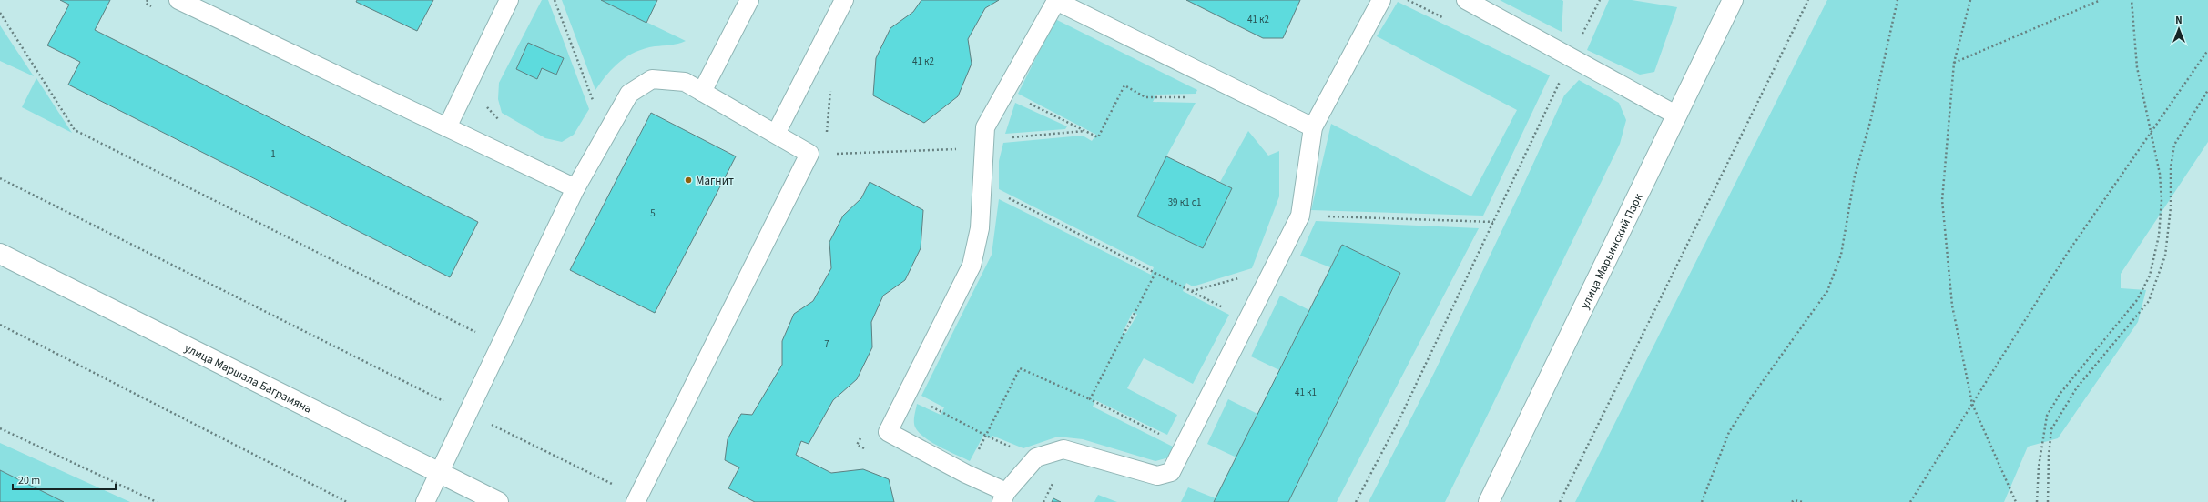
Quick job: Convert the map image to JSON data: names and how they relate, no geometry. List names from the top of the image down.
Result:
{
  "streets": {
    "main road": ["улица Марьинский Парк", "улица Маршала Баграмяна"]
  },
  "places": ["Магнит"],
  "house_numbers": [
    "41 к2",
    "41 к2",
    "1",
    "39 к1 с1",
    "5",
    "7",
    "41 к1"
  ],
  "scale_bar": "20 m",
  "north": "top"
}
